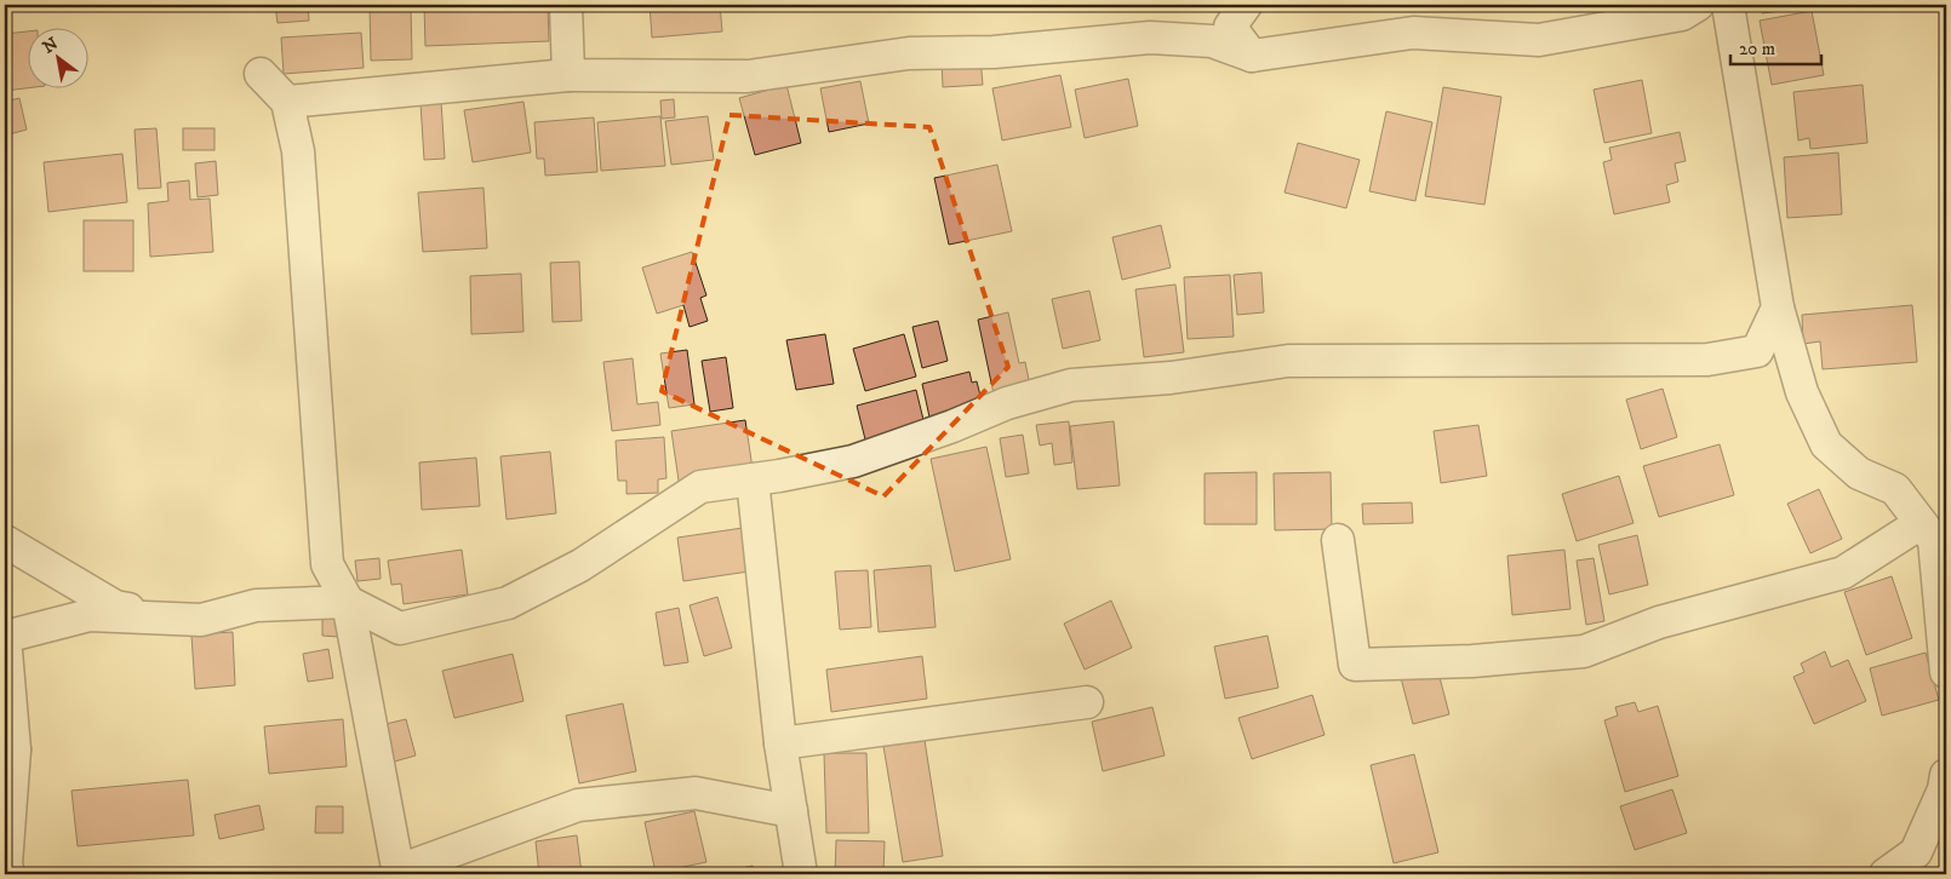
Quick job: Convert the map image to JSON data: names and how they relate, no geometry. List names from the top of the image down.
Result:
{
  "scale_bar": "20 m",
  "north": "top left"
}
